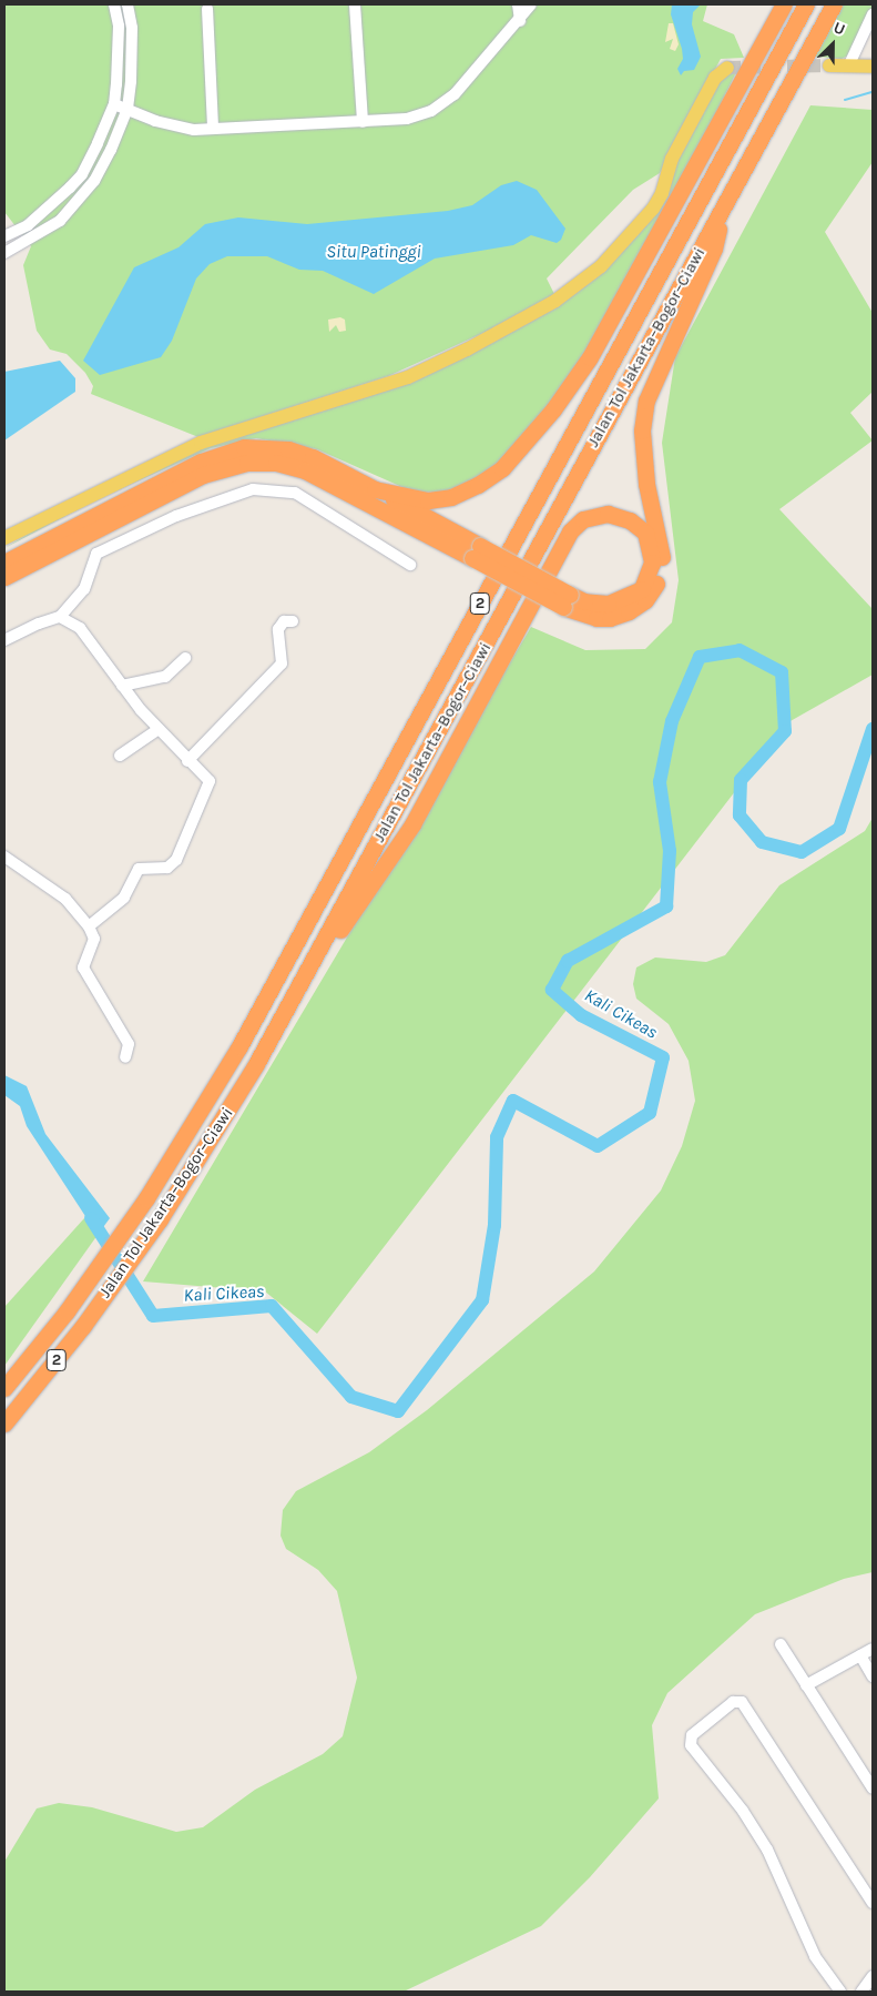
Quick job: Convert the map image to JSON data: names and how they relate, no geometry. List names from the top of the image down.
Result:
{
  "streets": {
    "highway": ["Jalan Tol Jakarta–Bogor–Ciawi", "2"]
  },
  "water": ["Situ Patinggi", "Kali Cikeas"],
  "north": "top right"
}
